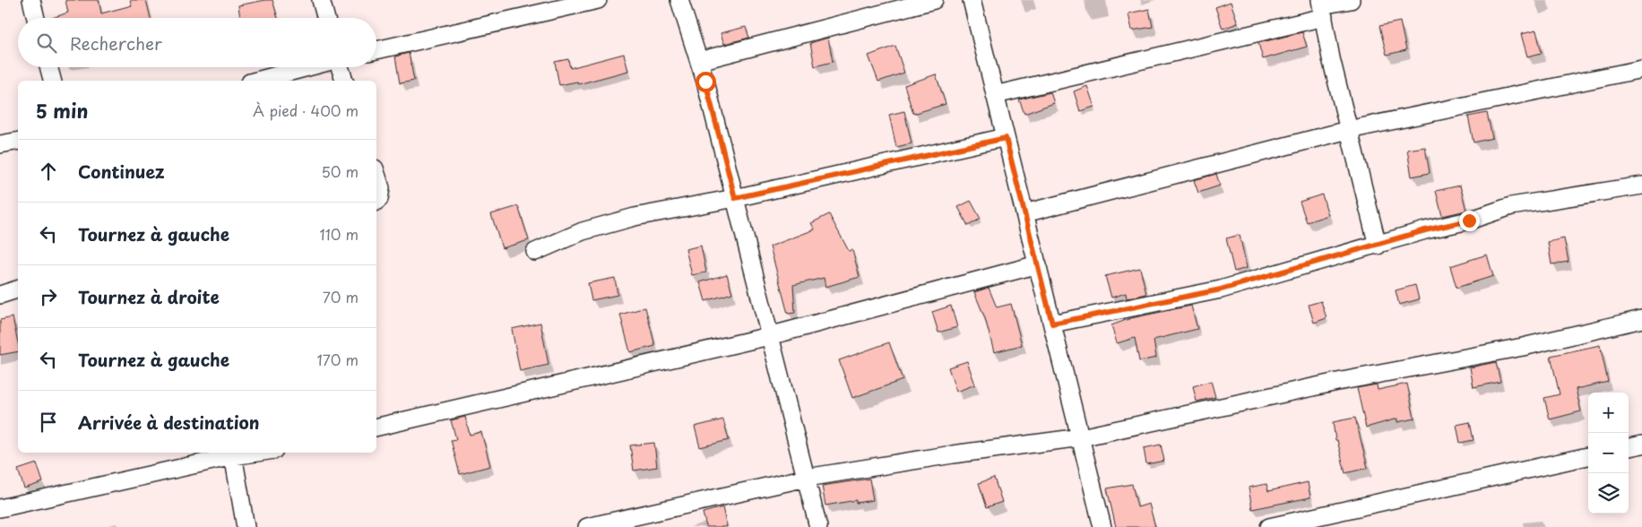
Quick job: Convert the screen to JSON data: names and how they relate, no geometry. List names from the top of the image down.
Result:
{
  "page": {
    "search": "Rechercher",
    "heading": ["5 min", "À pied · 400 m"],
    "list": [
      ["Continuez", "50 m"],
      ["Tournez à gauche", "110 m"],
      ["Tournez à droite", "70 m"],
      ["Tournez à gauche", "170 m"],
      "Arrivée à destination"
    ],
    "map_buttons": ["+", "−"]
  }
}
